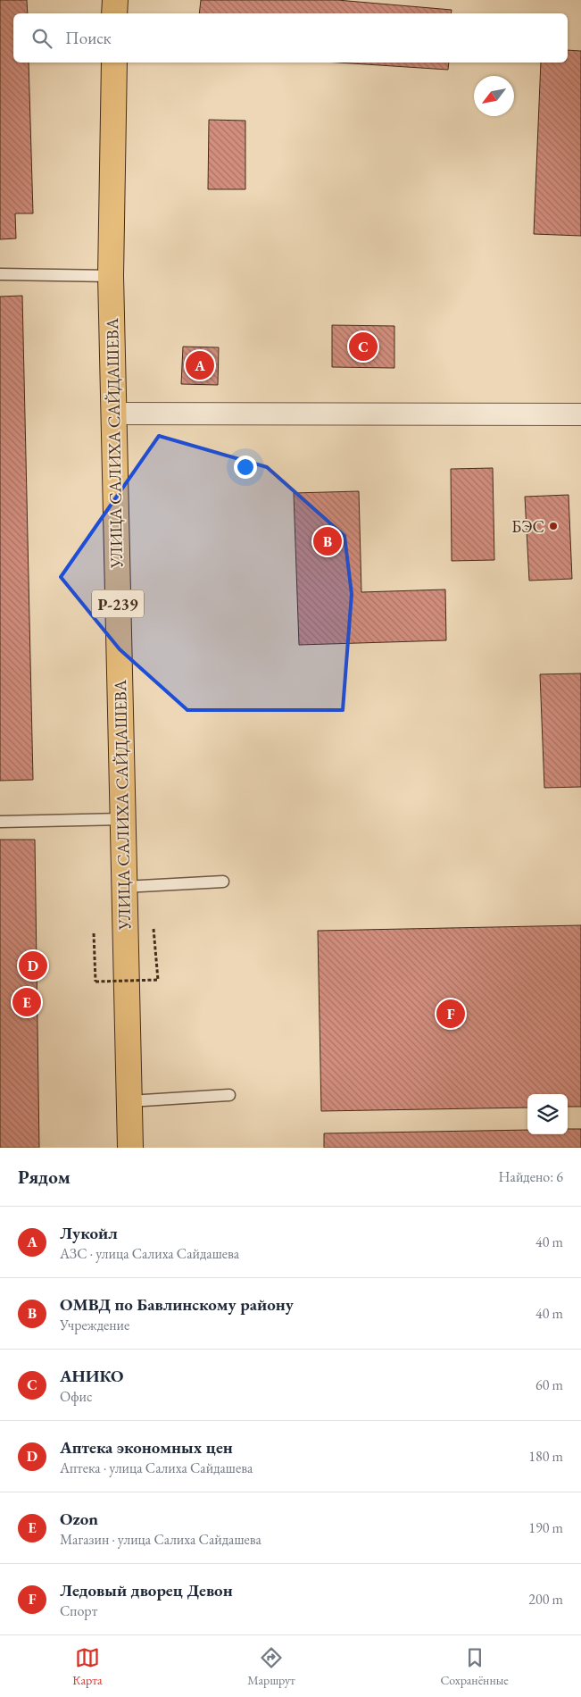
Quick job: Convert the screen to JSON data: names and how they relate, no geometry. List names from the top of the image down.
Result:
{
  "streets": {
    "highway": ["УЛИЦА САЛИХА САЙДАШЕВА", "Р-239"]
  },
  "places": ["БЭС"],
  "north": "bottom left",
  "page": {
    "search": "Поиск",
    "pins": [
      "C",
      "A",
      "B",
      "D",
      "E",
      "F"
    ],
    "heading": ["Рядом", "Найдено: 6"],
    "list": [
      {
        "mark": "A",
        "name": "Лукойл",
        "note": "АЗС · улица Салиха Сайдашева",
        "value": "40 m"
      },
      {
        "mark": "B",
        "name": "ОМВД по Бавлинскому району",
        "note": "Учреждение",
        "value": "40 m"
      },
      {
        "mark": "C",
        "name": "АНИКО",
        "note": "Офис",
        "value": "60 m"
      },
      {
        "mark": "D",
        "name": "Аптека экономных цен",
        "note": "Аптека · улица Салиха Сайдашева",
        "value": "180 m"
      },
      {
        "mark": "E",
        "name": "Ozon",
        "note": "Магазин · улица Салиха Сайдашева",
        "value": "190 m"
      },
      {
        "mark": "F",
        "name": "Ледовый дворец Девон",
        "note": "Спорт",
        "value": "200 m"
      }
    ],
    "nav": ["Карта", "Маршрут", "Сохранённые"]
  }
}
